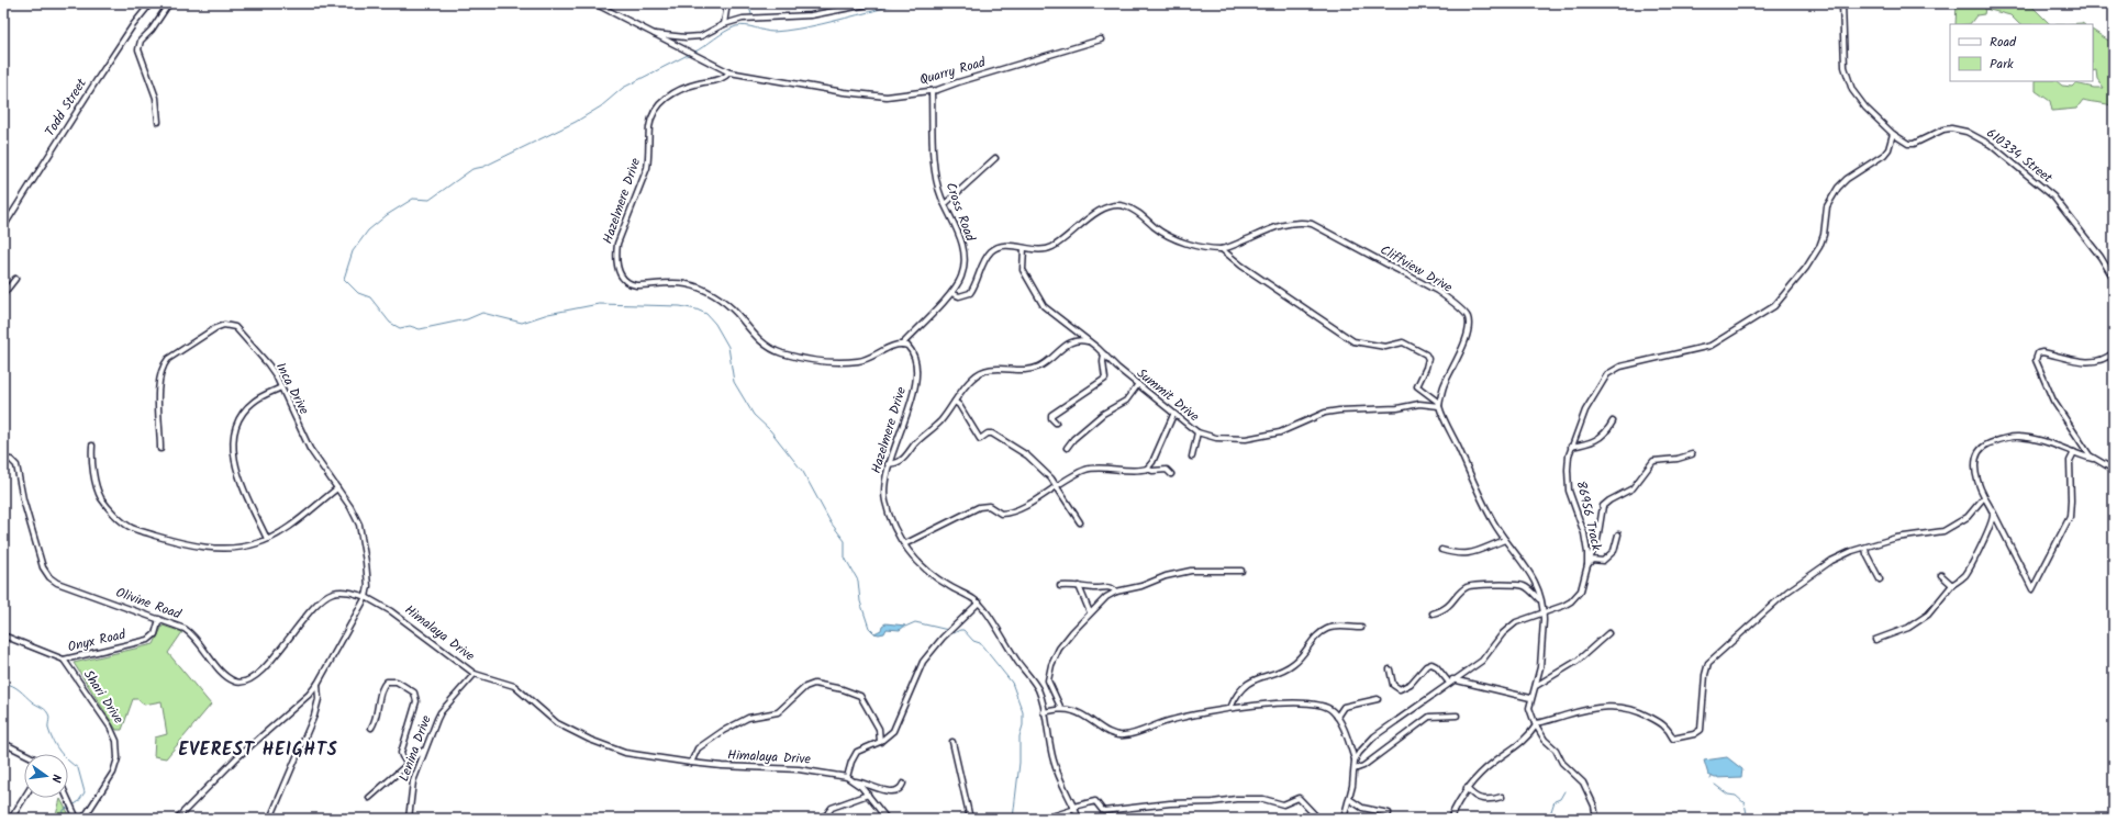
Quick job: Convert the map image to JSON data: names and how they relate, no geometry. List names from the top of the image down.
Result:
{
  "streets": {
    "street": [
      "Quarry Road",
      "Todd Street",
      "610334 Street",
      "Hazelmere Drive",
      "Cross Road",
      "Cliffview Drive",
      "Inca Drive",
      "Summit Drive",
      "86956 Track",
      "Olivine Road",
      "Himalaya Drive",
      "Onyx Road",
      "Shari Drive",
      "Lenina Drive"
    ]
  },
  "crossings": [
    ["Quarry Road", "Hazelmere Drive"],
    ["Quarry Road", "Cross Road"],
    ["610334 Street", "86956 Track"],
    ["Hazelmere Drive", "Cross Road"],
    ["Cliffview Drive", "Summit Drive"],
    ["Inca Drive", "Olivine Road"],
    ["Inca Drive", "Himalaya Drive"],
    ["Olivine Road", "Himalaya Drive"],
    ["Olivine Road", "Onyx Road"],
    ["Himalaya Drive", "Lenina Drive"],
    ["Onyx Road", "Shari Drive"]
  ],
  "districts": ["EVEREST HEIGHTS"],
  "legend": ["Road", "Park"],
  "north": "right"
}
